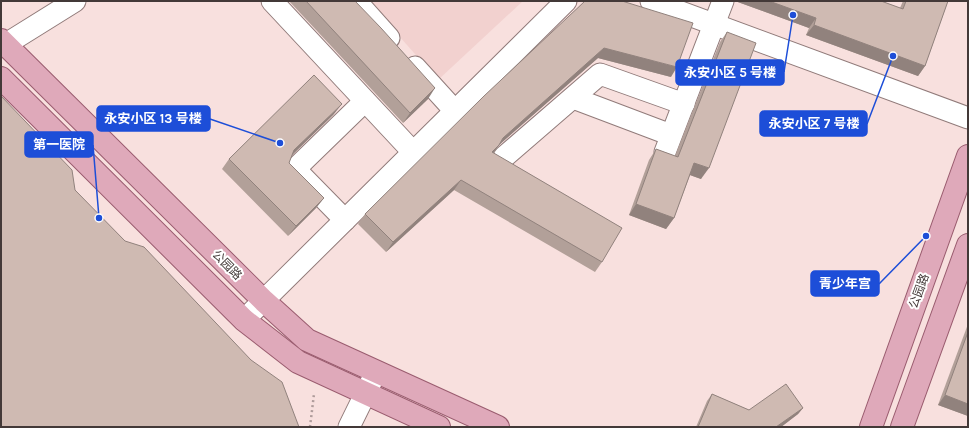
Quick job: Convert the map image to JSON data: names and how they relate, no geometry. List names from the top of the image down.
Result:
{
  "streets": {
    "main road": ["公园路"]
  },
  "places": [
    "永安小区 5 号楼",
    "永安小区 7 号楼",
    "永安小区 13 号楼",
    "第一医院",
    "青少年宫"
  ]
}
